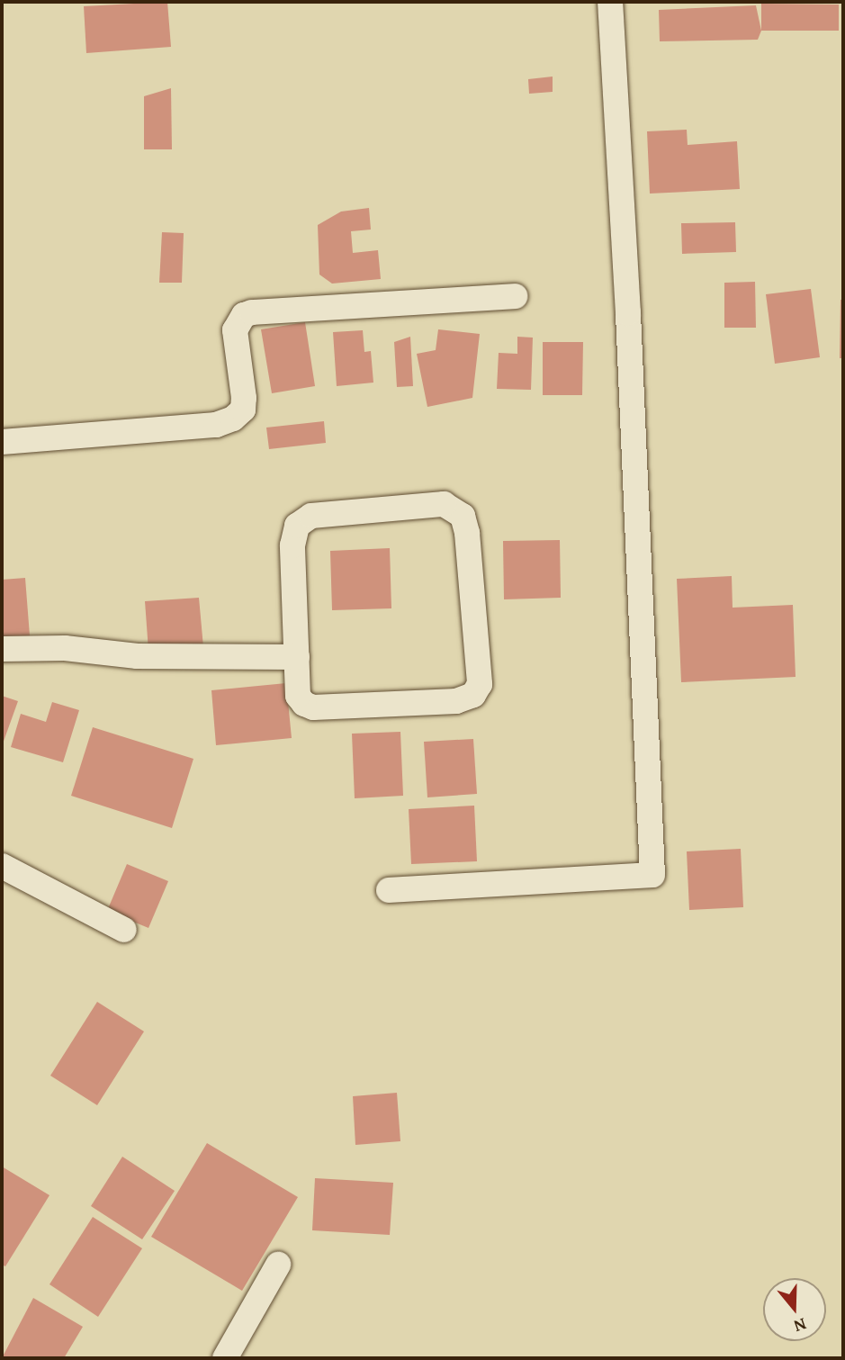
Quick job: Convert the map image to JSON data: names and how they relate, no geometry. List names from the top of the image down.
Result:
{
  "north": "bottom"
}
